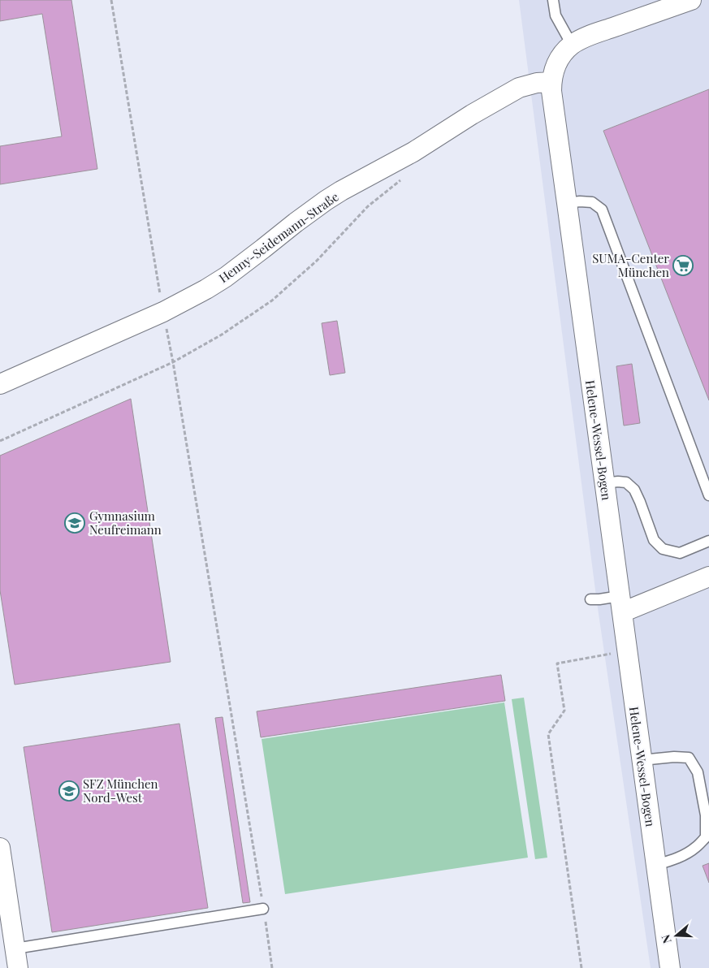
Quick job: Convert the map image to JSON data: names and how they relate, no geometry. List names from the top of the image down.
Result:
{
  "streets": {
    "street": ["Henny-Seidemann-Straße", "Helene-Wessel-Bogen"]
  },
  "crossings": [
    ["Henny-Seidemann-Straße", "Helene-Wessel-Bogen"]
  ],
  "places": {
    "supermarket": ["SUMA-Center München"],
    "school or university": ["Gymnasium Neufreimann", "SFZ München Nord-West"]
  },
  "north": "left"
}
